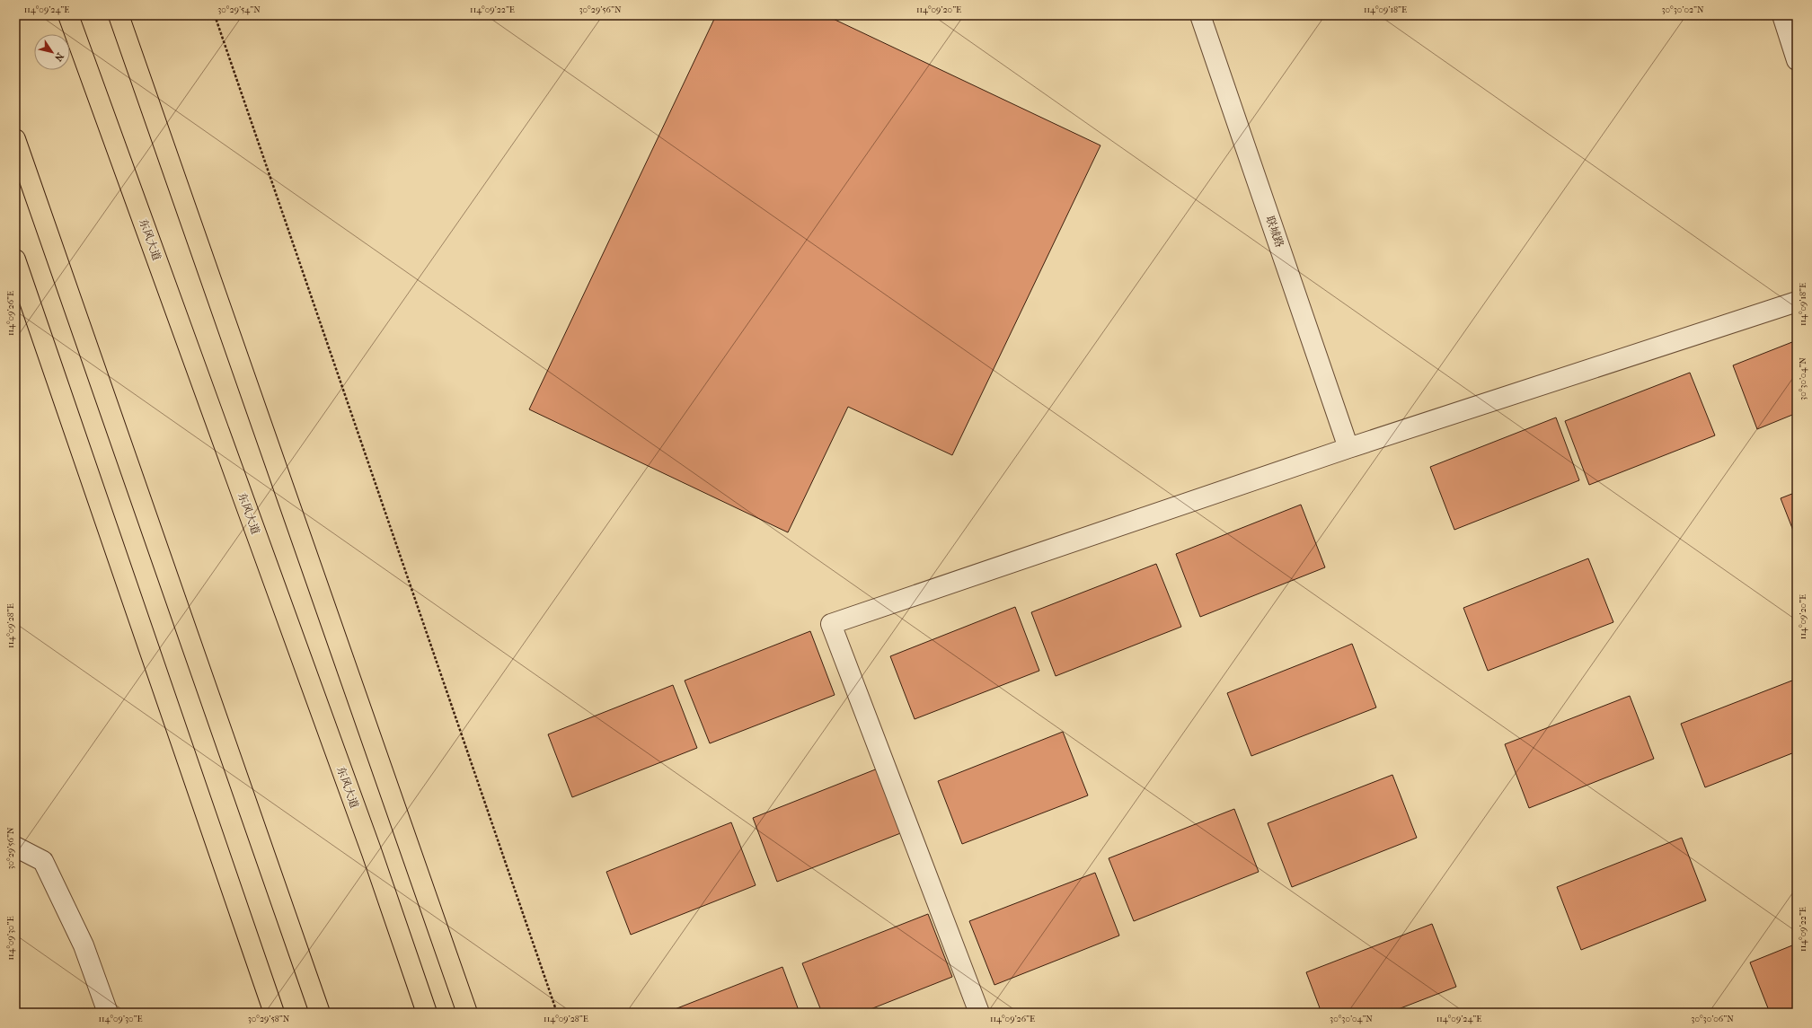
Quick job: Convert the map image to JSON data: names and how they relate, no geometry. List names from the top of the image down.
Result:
{
  "streets": {
    "main road": ["东风大道"],
    "street": ["联城路"]
  },
  "north": "bottom right",
  "coordinates": [
    "114°09'24\"E",
    "30°29'54\"N",
    "114°09'22\"E",
    "30°29'56\"N",
    "114°09'20\"E",
    "114°09'18\"E",
    "30°30'02\"N",
    "114°09'26\"E",
    "30°30'04\"N",
    "114°09'28\"E",
    "114°09'30\"E",
    "30°29'58\"N",
    "30°30'06\"N"
  ]
}
